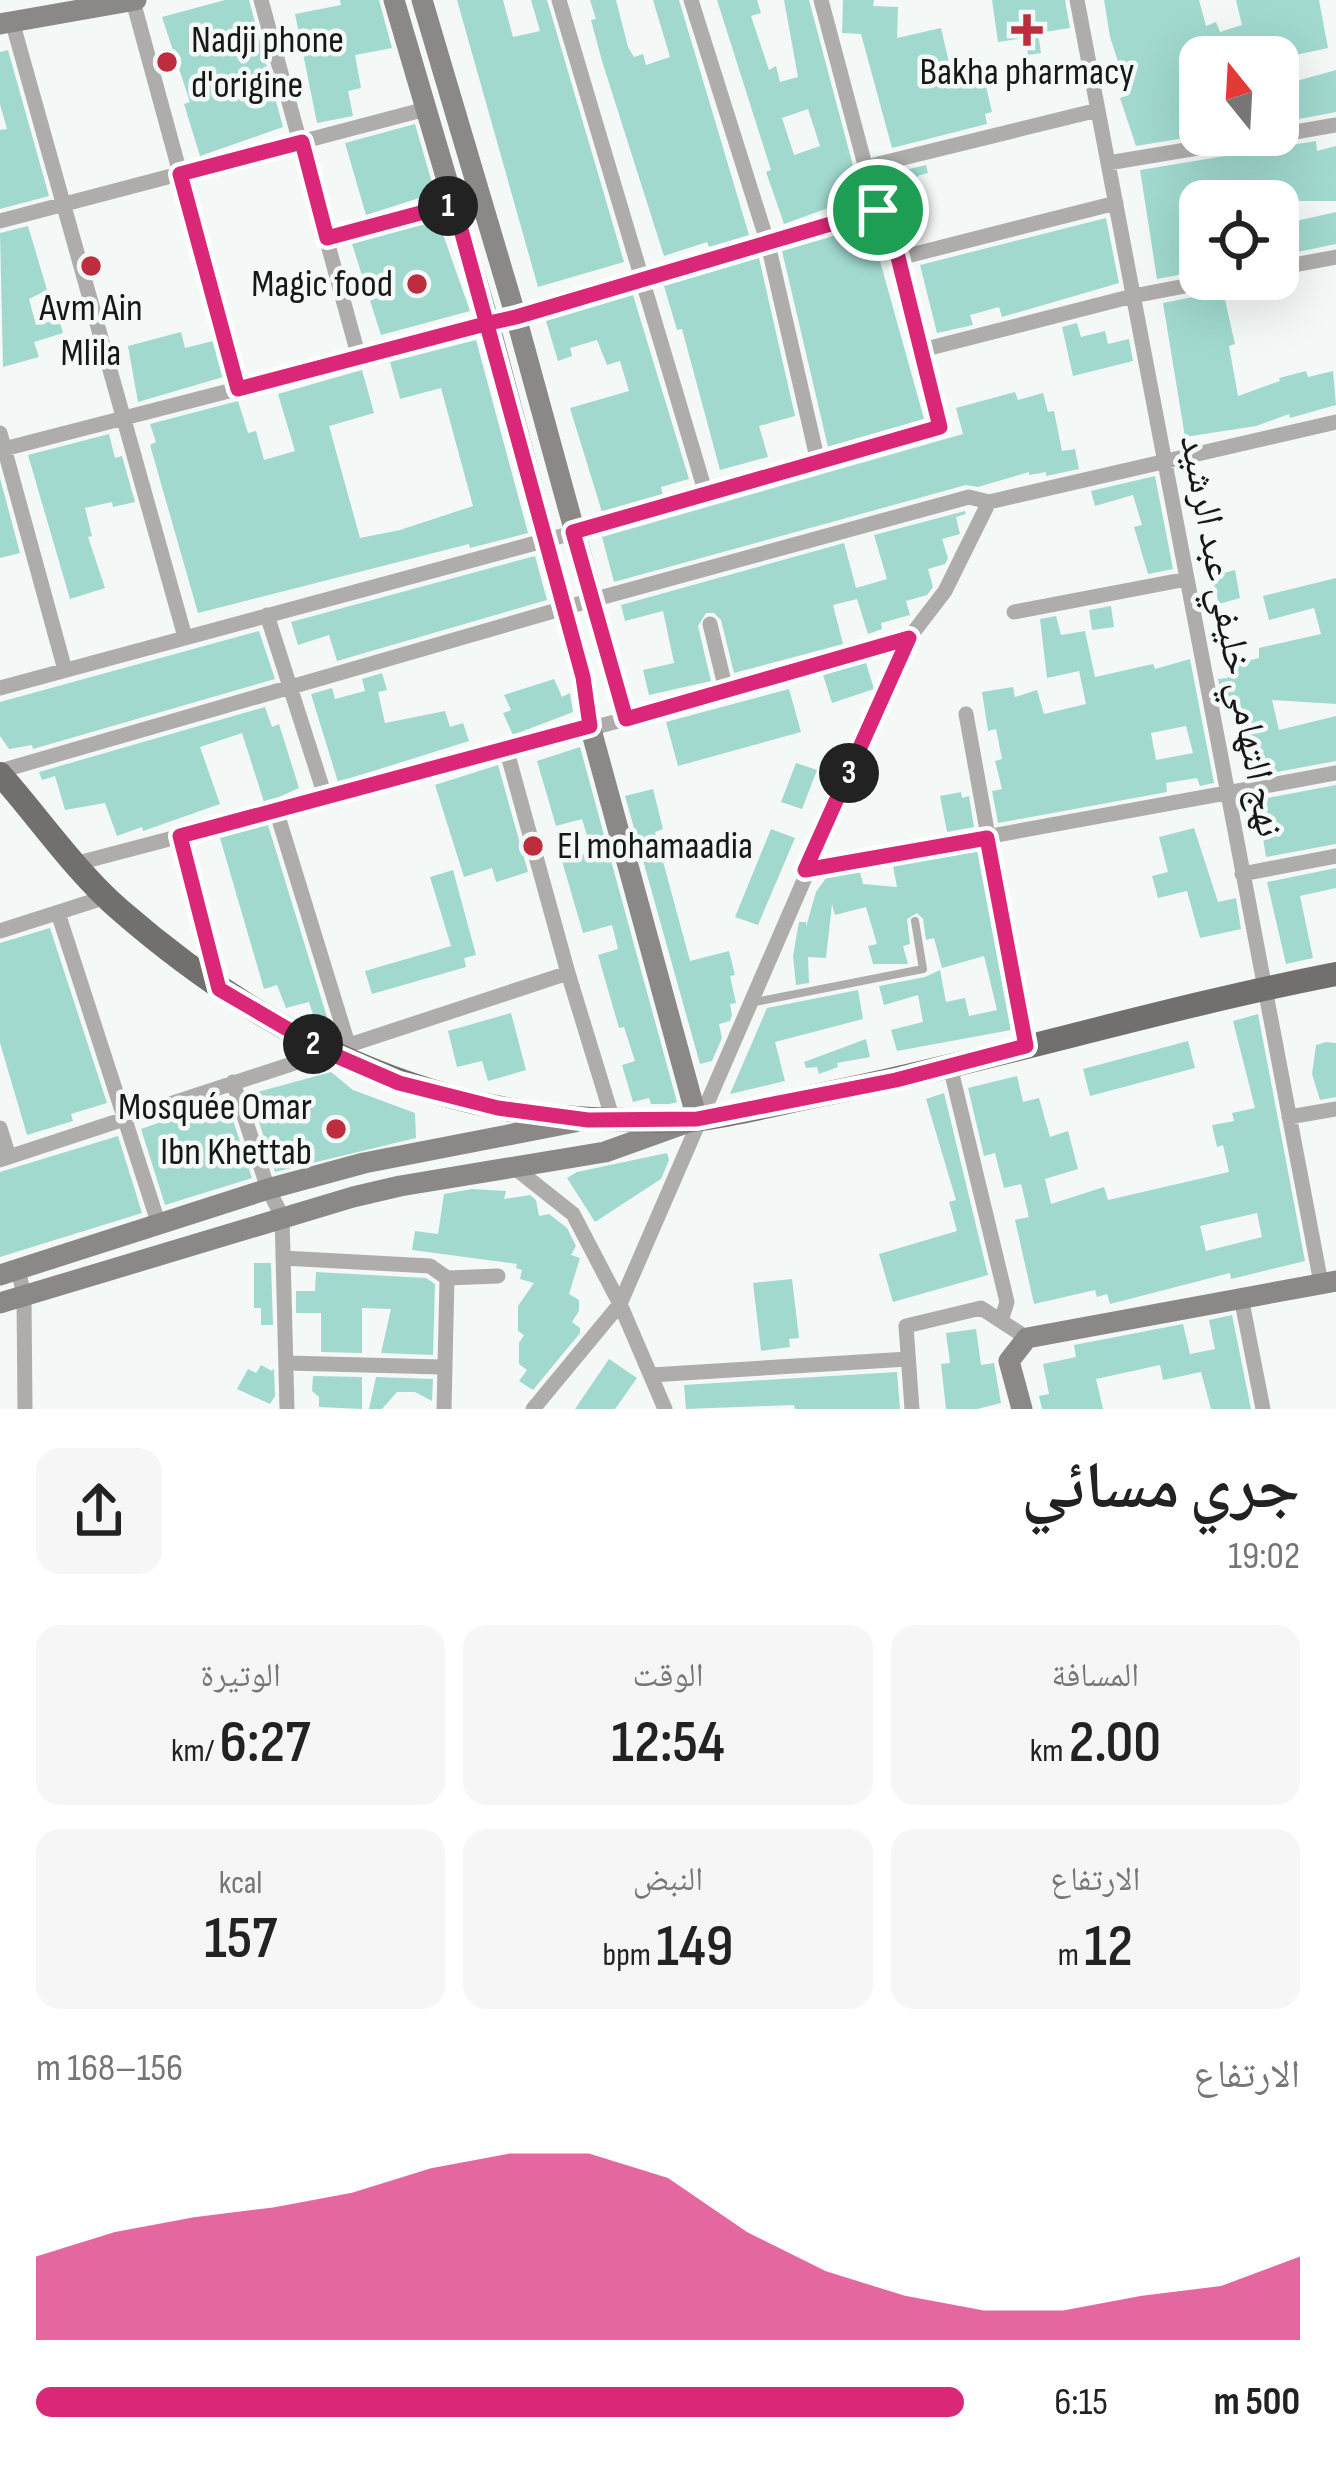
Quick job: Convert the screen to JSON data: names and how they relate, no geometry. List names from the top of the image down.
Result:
{
  "streets": {
    "street": ["نهج التهامي خليفي عبد الرشيد"]
  },
  "places": {
    "health": ["Bakha pharmacy"],
    "other": [
      "Nadji phone d'origine",
      "Avm Ain Mlila",
      "Magic food",
      "El mohamaadia",
      "Mosquée Omar Ibn Khettab"
    ]
  },
  "north": "top",
  "page": {
    "pins": ["1", "3", "2"],
    "heading": ["جري مسائي", "19:02"],
    "stats": [
      ["المسافة", "2.00 km"],
      ["الوقت", "12:54"],
      ["الوتيرة", "6:27 /km"],
      ["الارتفاع", "12 m"],
      ["النبض", "149 bpm"],
      ["kcal", "157"]
    ],
    "chart": ["الارتفاع", "156–168 m"],
    "list": [
      {
        "name": "500 m",
        "note": "6:15"
      }
    ]
  }
}
